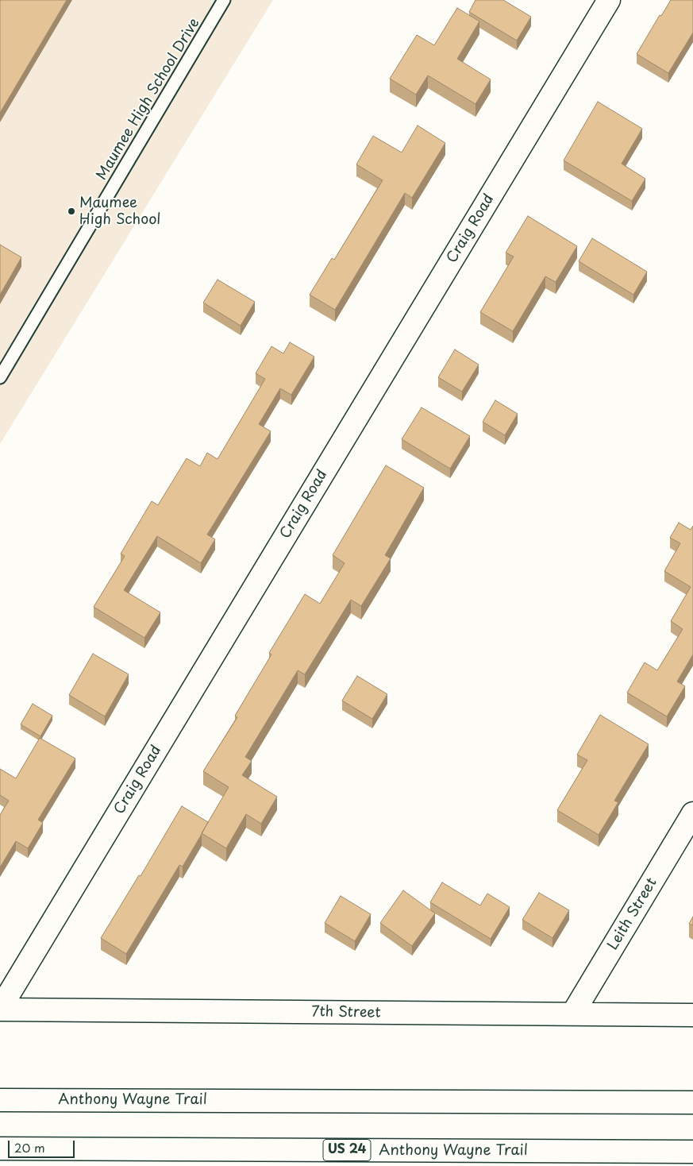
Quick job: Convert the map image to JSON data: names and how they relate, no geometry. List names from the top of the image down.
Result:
{
  "streets": {
    "main road": [
      "Craig Road",
      "Leith Street",
      "7th Street",
      "Anthony Wayne Trail",
      "US 24"
    ],
    "lane": ["Maumee High School Drive"]
  },
  "crossings": [
    ["Craig Road", "7th Street"],
    ["Leith Street", "7th Street"]
  ],
  "places": ["Maumee High School"],
  "scale_bar": "20 m"
}
